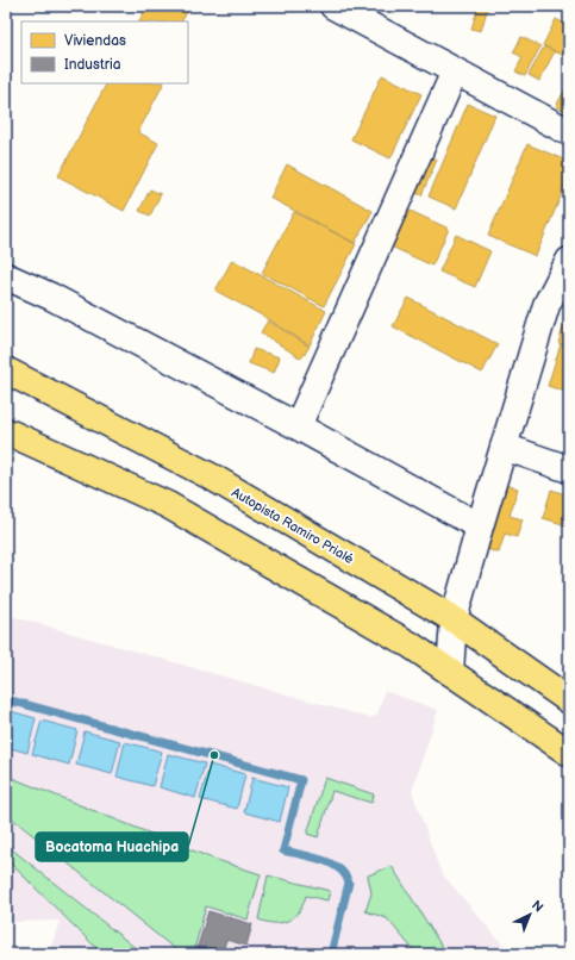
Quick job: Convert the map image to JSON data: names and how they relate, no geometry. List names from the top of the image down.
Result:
{
  "streets": {
    "highway": ["Autopista Ramiro Prialé"]
  },
  "places": ["Bocatoma Huachipa"],
  "legend": ["Viviendas", "Industria"],
  "north": "top right"
}
